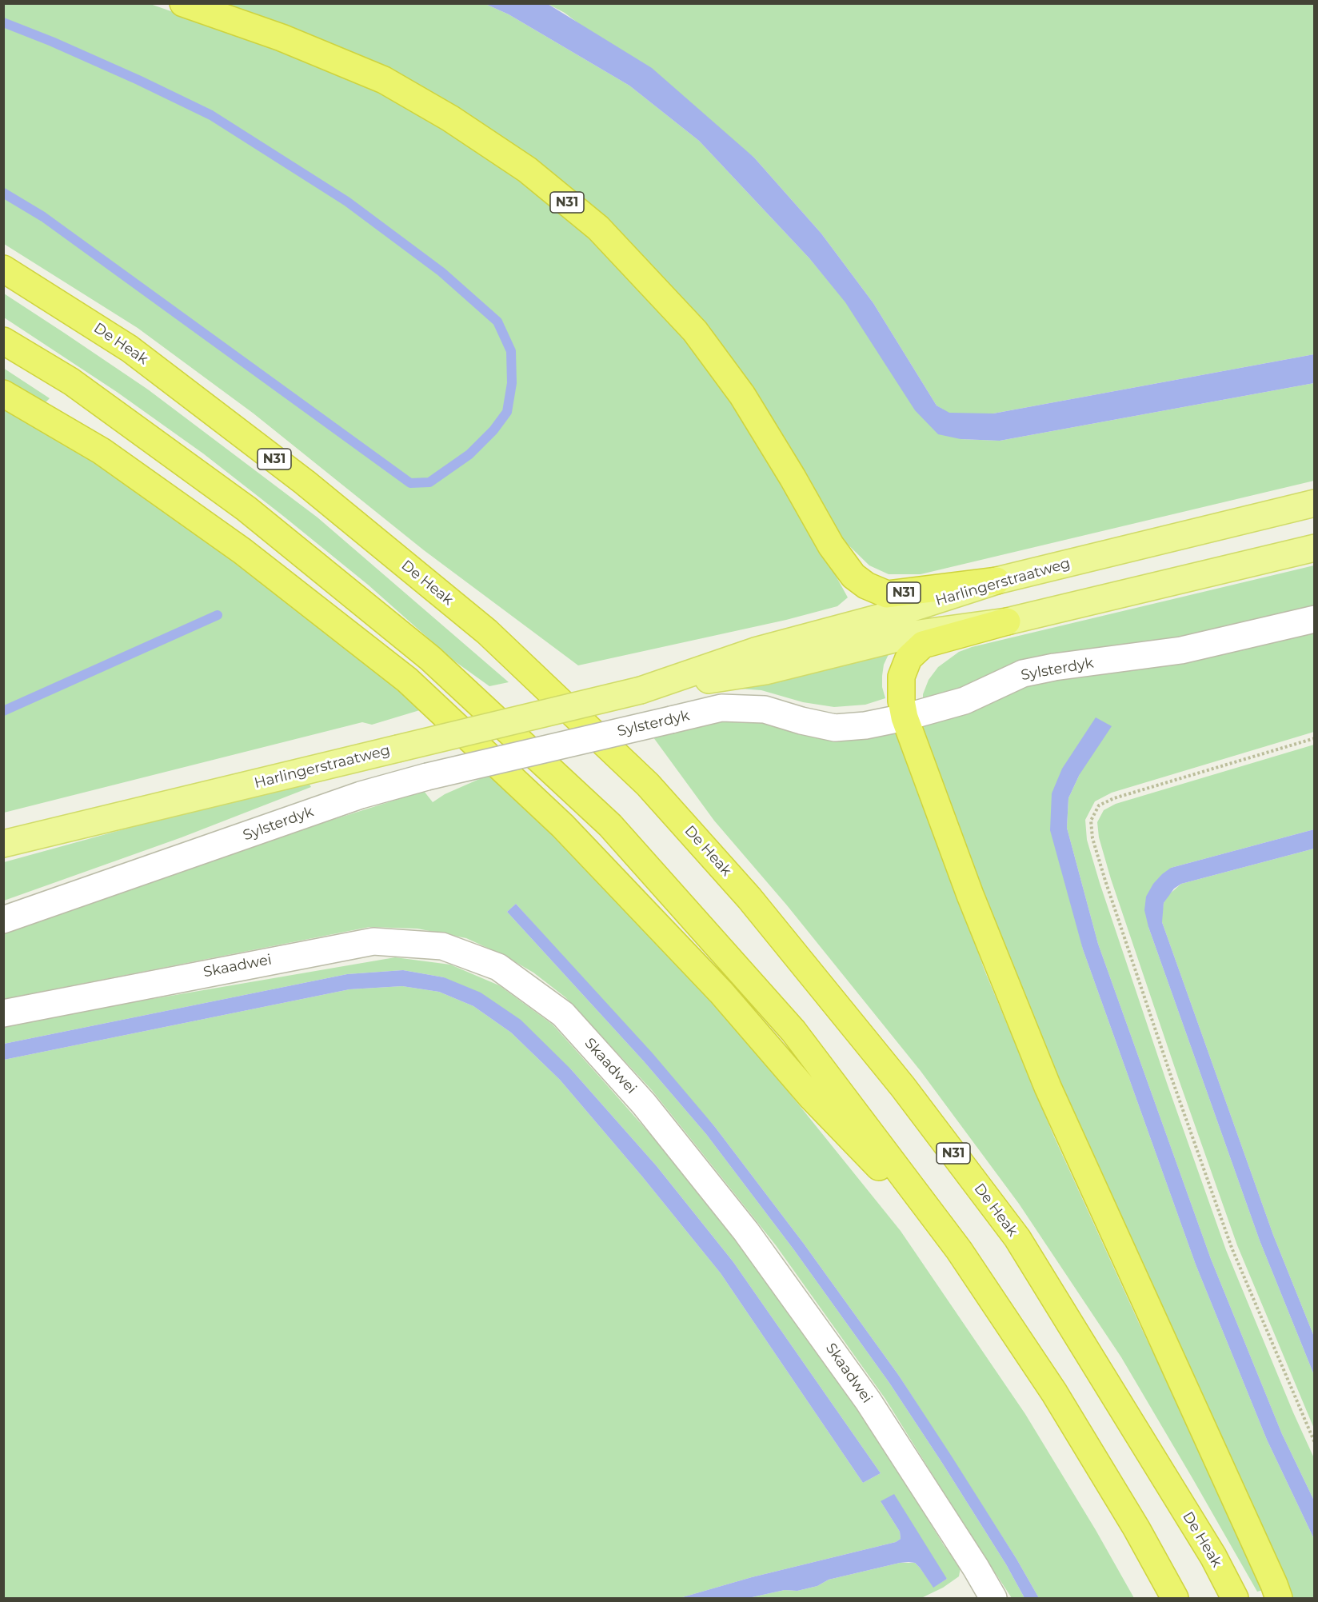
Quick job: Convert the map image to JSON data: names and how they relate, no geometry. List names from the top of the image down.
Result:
{
  "streets": {
    "highway": ["N31", "De Heak"],
    "main road": ["Harlingerstraatweg"],
    "street": ["Sylsterdyk", "Skaadwei"]
  },
  "crossings": [
    ["N31", "Harlingerstraatweg"]
  ]
}
